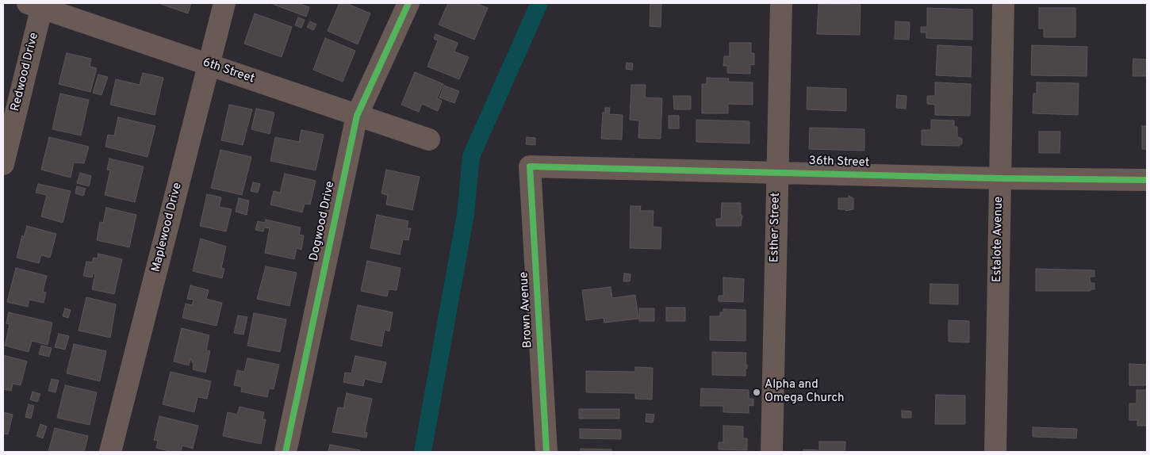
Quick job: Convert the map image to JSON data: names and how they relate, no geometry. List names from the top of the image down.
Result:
{
  "streets": {
    "street": [
      "6th Street",
      "Redwood Drive",
      "36th Street",
      "Dogwood Drive",
      "Maplewood Drive",
      "Esther Street",
      "Estalote Avenue",
      "Brown Avenue"
    ]
  },
  "crossings": [
    ["6th Street", "Redwood Drive"],
    ["6th Street", "Dogwood Drive"],
    ["6th Street", "Maplewood Drive"],
    ["36th Street", "Esther Street"],
    ["36th Street", "Estalote Avenue"],
    ["36th Street", "Brown Avenue"]
  ],
  "places": ["Alpha and Omega Church"]
}
